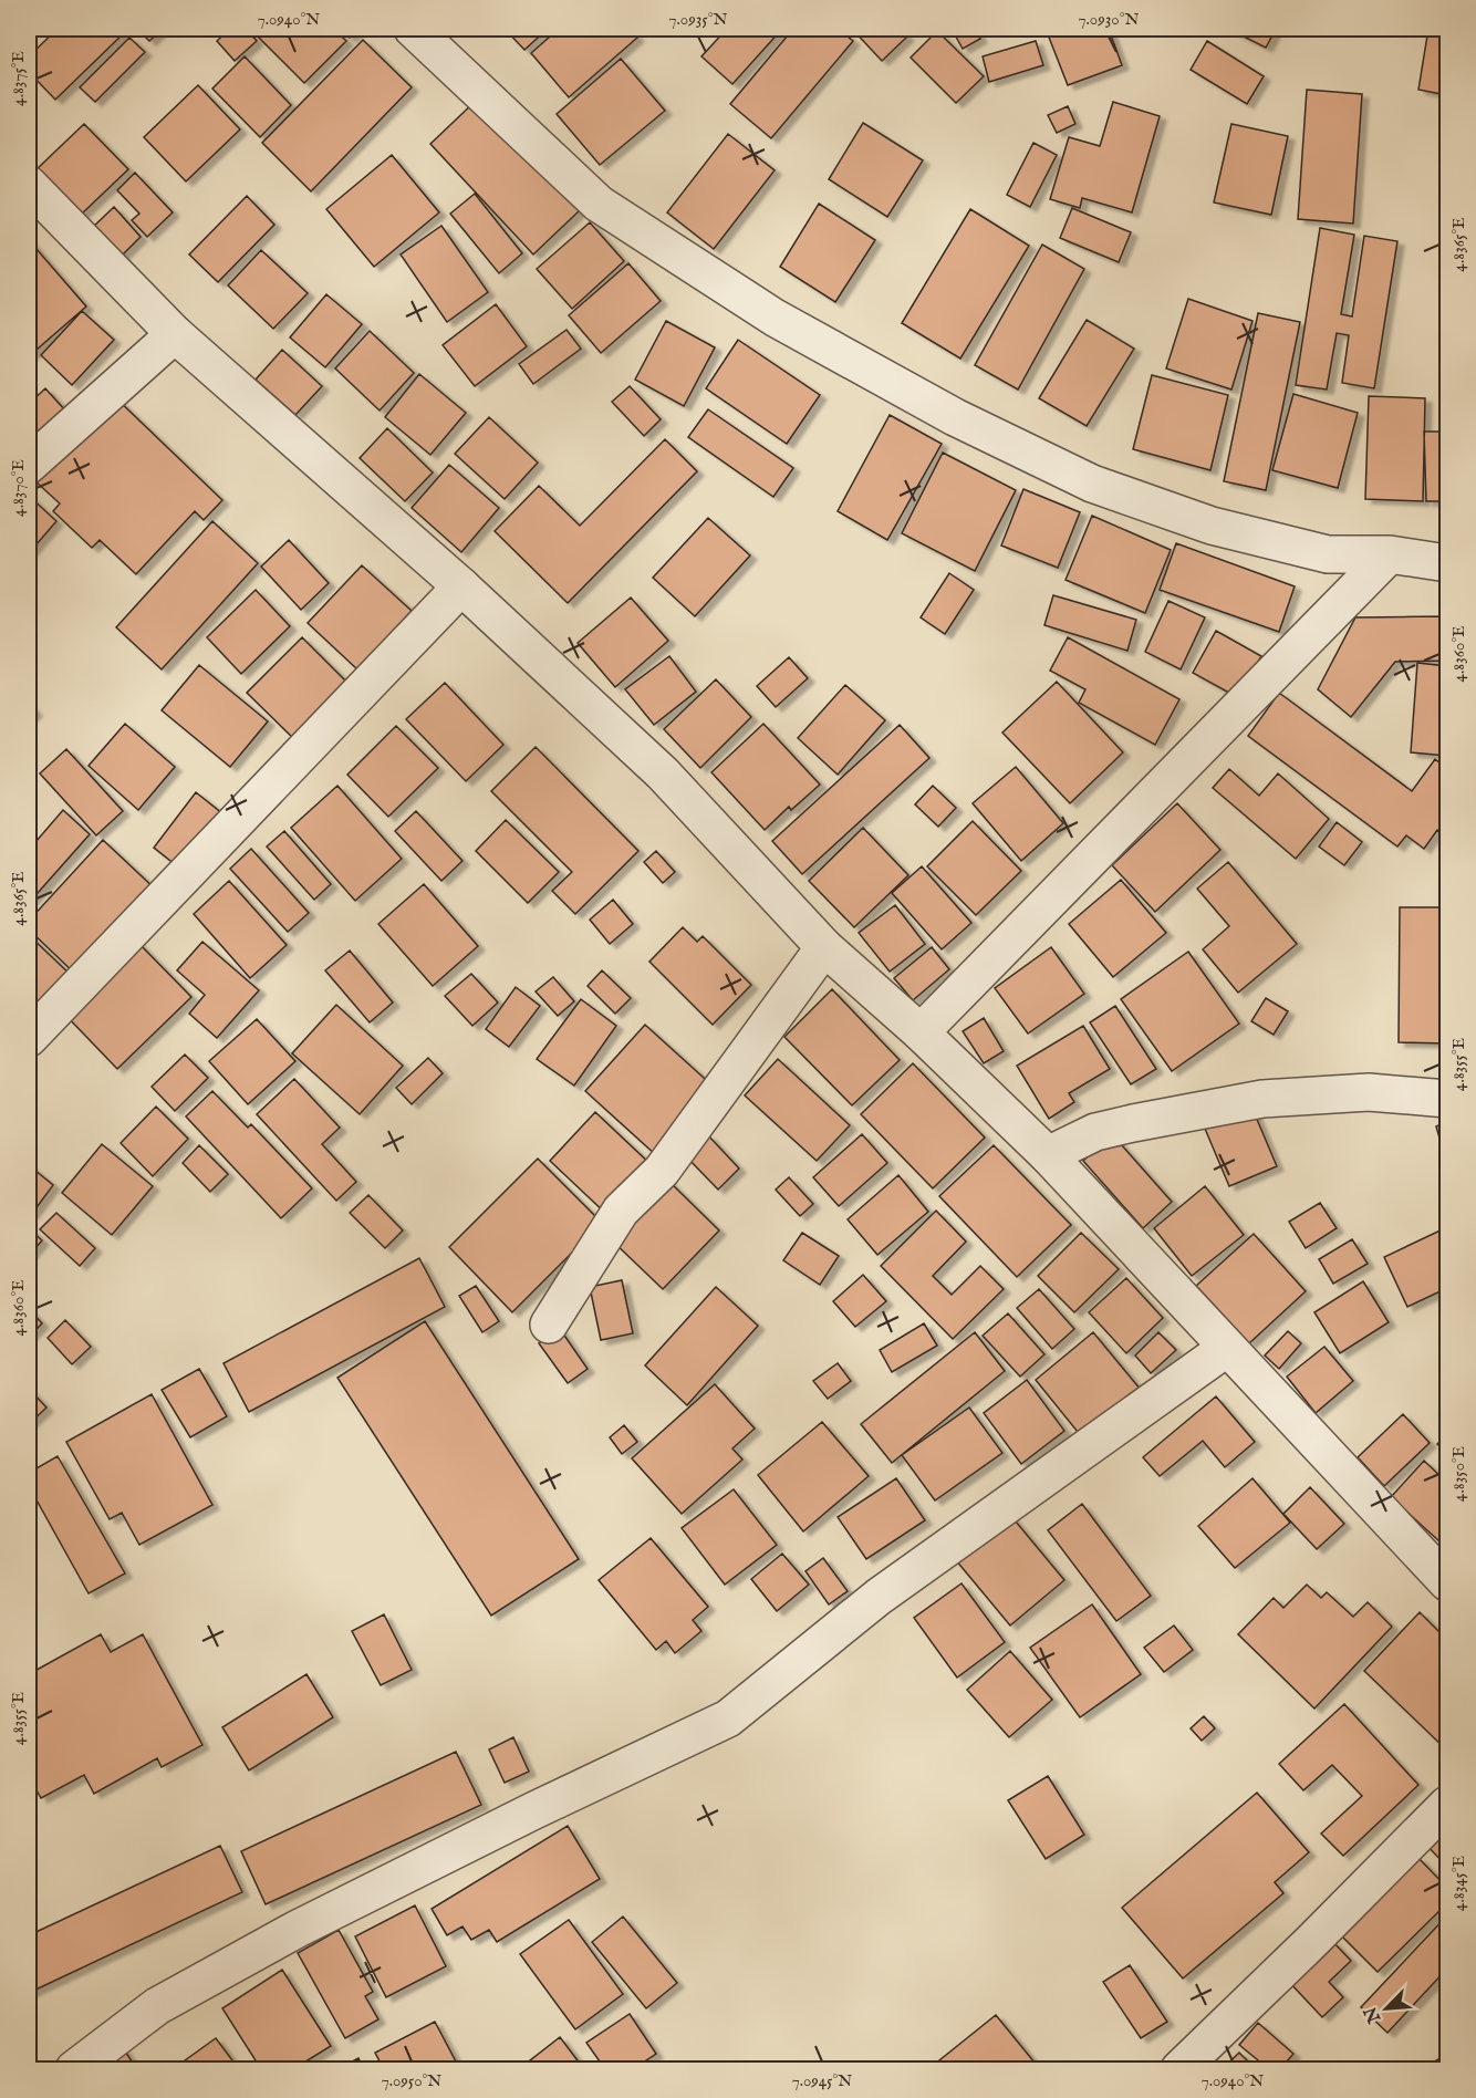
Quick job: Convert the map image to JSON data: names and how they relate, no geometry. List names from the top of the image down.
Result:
{
  "north": "bottom left",
  "coordinates": [
    "7.0940°N",
    "7.0935°N",
    "7.0930°N",
    "4.8375°E",
    "4.8365°E",
    "4.8370°E",
    "4.8360°E",
    "4.8355°E",
    "4.8350°E",
    "4.8345°E",
    "7.0950°N",
    "7.0945°N"
  ]
}
